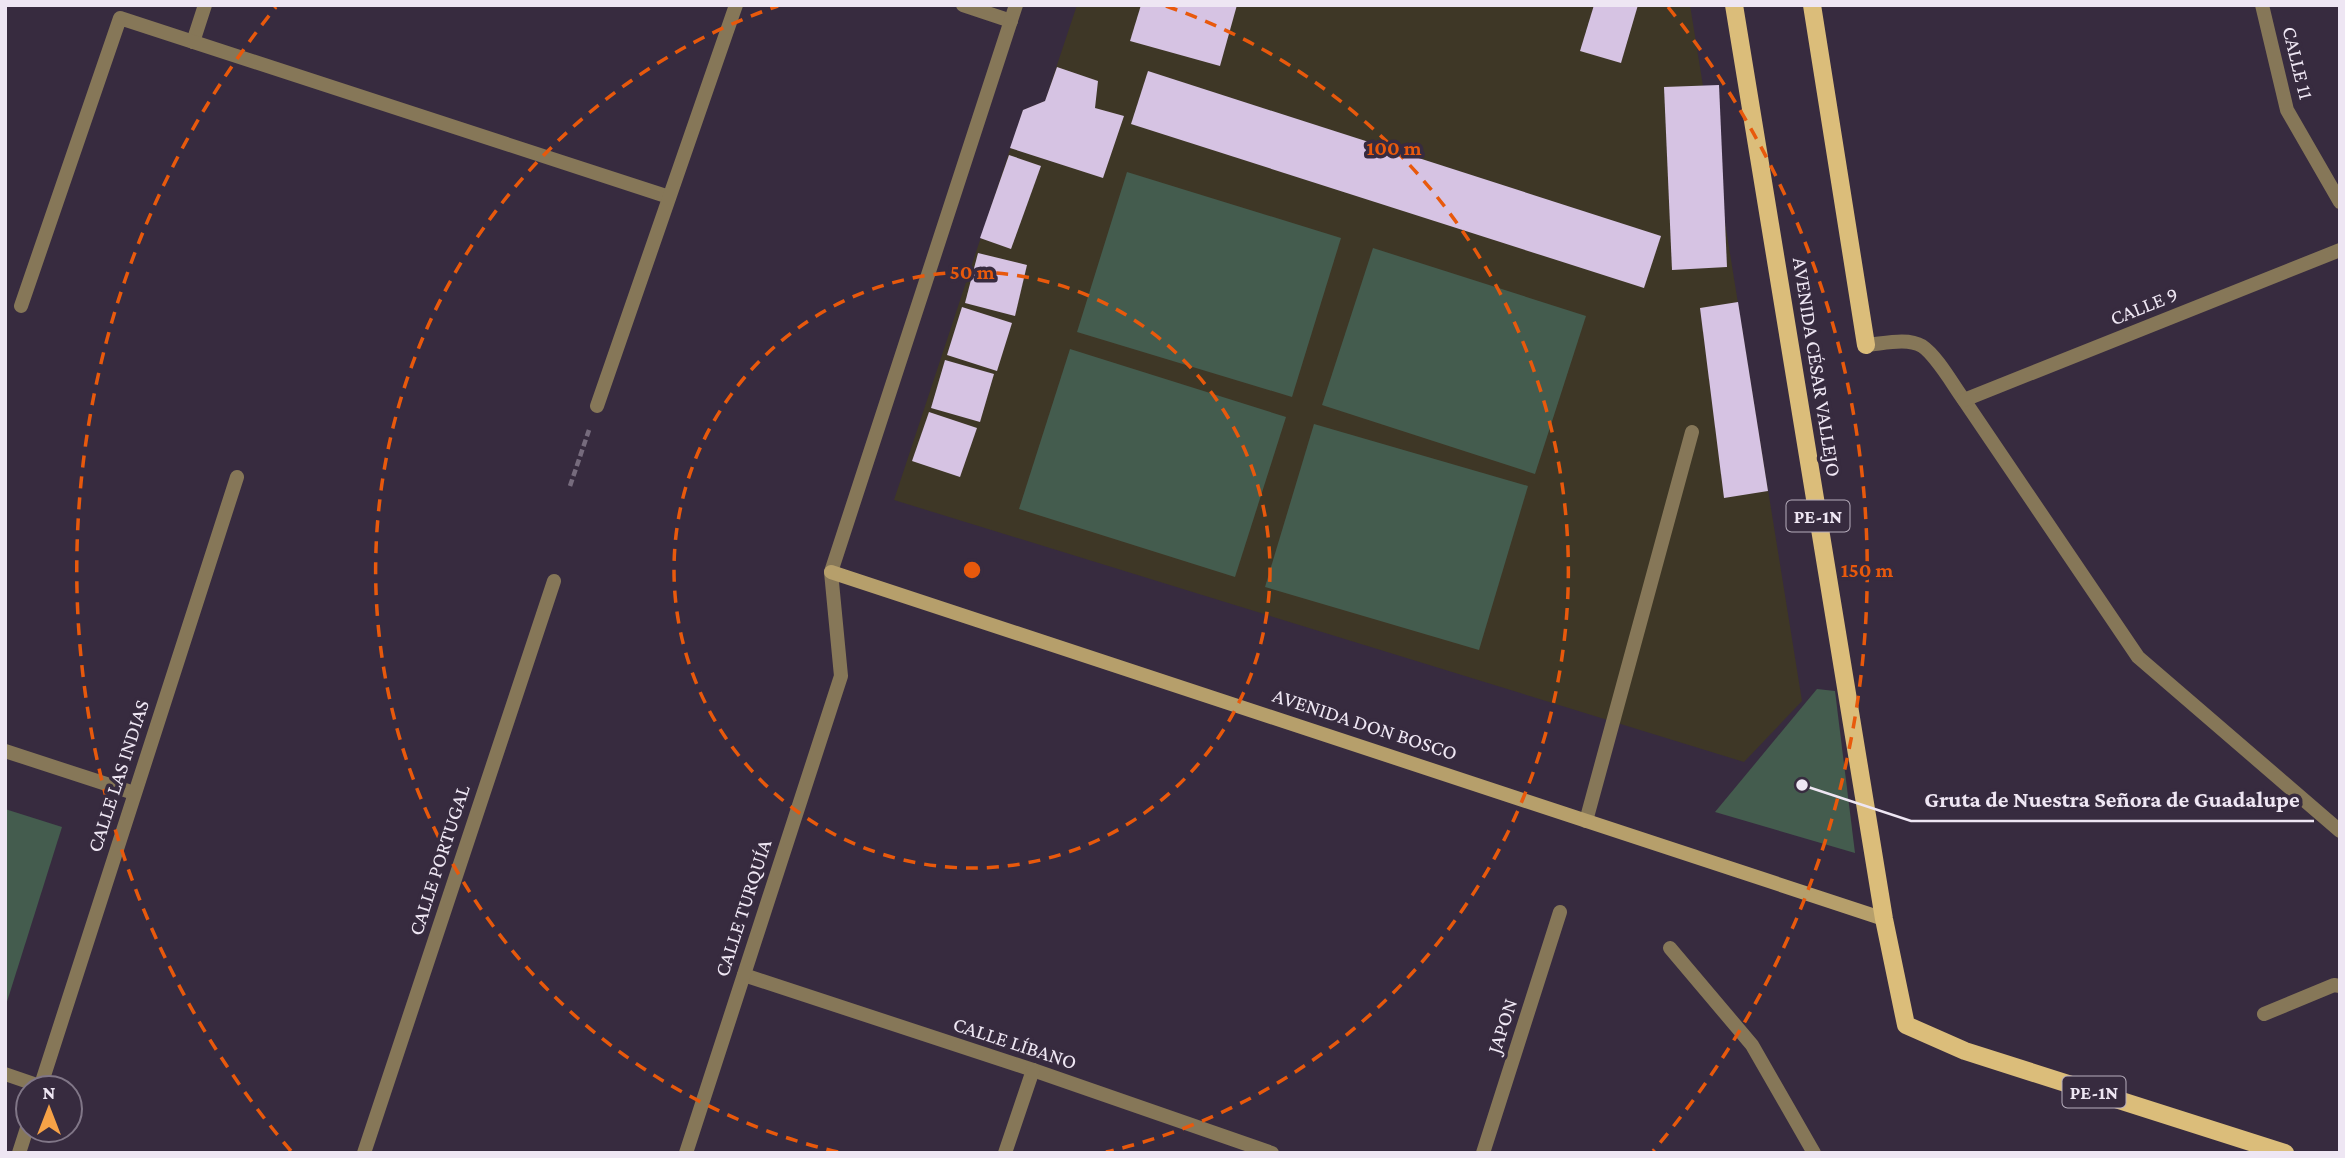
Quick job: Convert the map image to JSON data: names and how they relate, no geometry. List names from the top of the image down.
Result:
{
  "streets": {
    "main road": ["AVENIDA CÉSAR VALLEJO", "PE-1N", "AVENIDA DON BOSCO"],
    "street": [
      "CALLE 11",
      "CALLE 9",
      "CALLE LAS INDIAS",
      "CALLE PORTUGAL",
      "CALLE TURQUÍA",
      "JAPON",
      "CALLE LÍBANO"
    ]
  },
  "crossings": [
    ["AVENIDA CÉSAR VALLEJO", "AVENIDA DON BOSCO"],
    ["AVENIDA DON BOSCO", "CALLE TURQUÍA"],
    ["CALLE TURQUÍA", "CALLE LÍBANO"]
  ],
  "places": ["Gruta de Nuestra Señora de Guadalupe"],
  "north": "top",
  "rings": ["100 m", "50 m", "150 m"]
}
